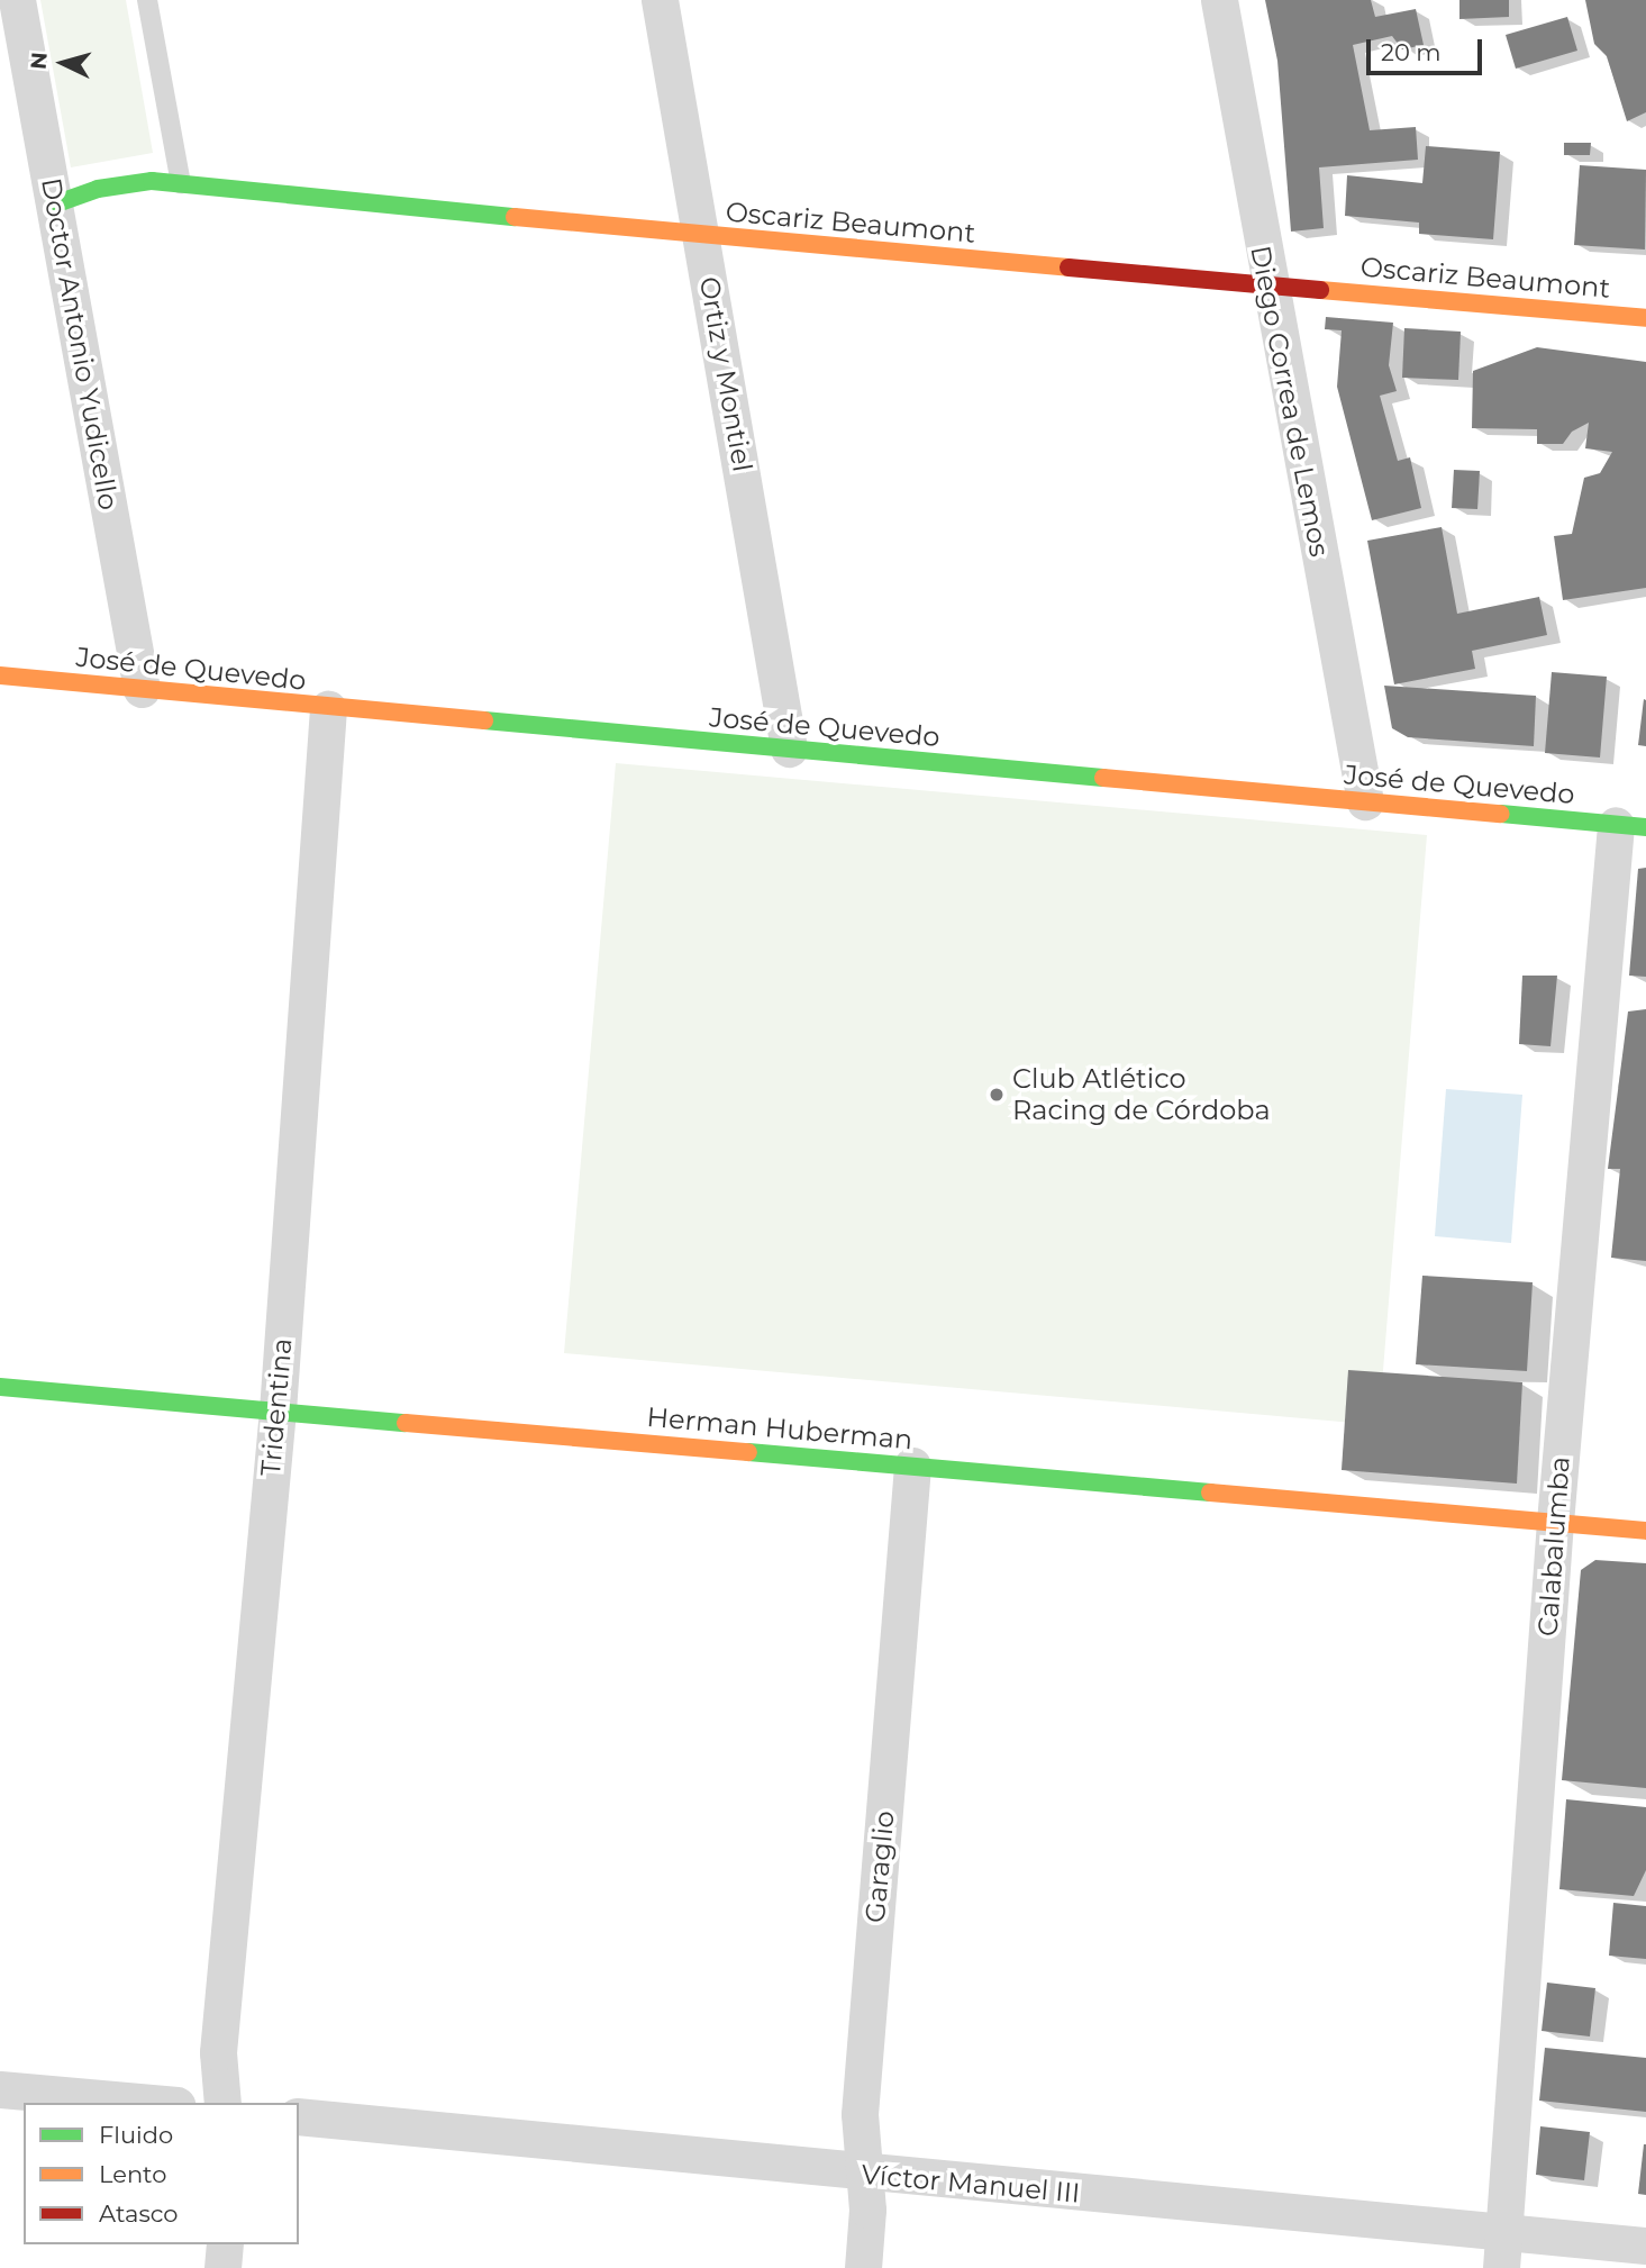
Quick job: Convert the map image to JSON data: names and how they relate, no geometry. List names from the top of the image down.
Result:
{
  "streets": {
    "street": [
      "Oscariz Beaumont",
      "Doctor Antonio Yudicello",
      "Ortiz y Montiel",
      "Diego Correa de Lemos",
      "José de Quevedo",
      "Tridentina",
      "Herman Huberman",
      "Calabalumba",
      "Garaglio",
      "Víctor Manuel III"
    ]
  },
  "crossings": [
    ["Oscariz Beaumont", "Doctor Antonio Yudicello"],
    ["Oscariz Beaumont", "Ortiz y Montiel"],
    ["Oscariz Beaumont", "Diego Correa de Lemos"],
    ["Doctor Antonio Yudicello", "José de Quevedo"],
    ["Ortiz y Montiel", "José de Quevedo"],
    ["Diego Correa de Lemos", "José de Quevedo"],
    ["José de Quevedo", "Tridentina"],
    ["José de Quevedo", "Calabalumba"],
    ["Tridentina", "Herman Huberman"],
    ["Herman Huberman", "Calabalumba"],
    ["Herman Huberman", "Garaglio"],
    ["Calabalumba", "Víctor Manuel III"],
    ["Garaglio", "Víctor Manuel III"]
  ],
  "places": ["Club Atlético Racing de Córdoba"],
  "legend": ["Fluido", "Lento", "Atasco"],
  "scale_bar": "20 m",
  "north": "left"
}
